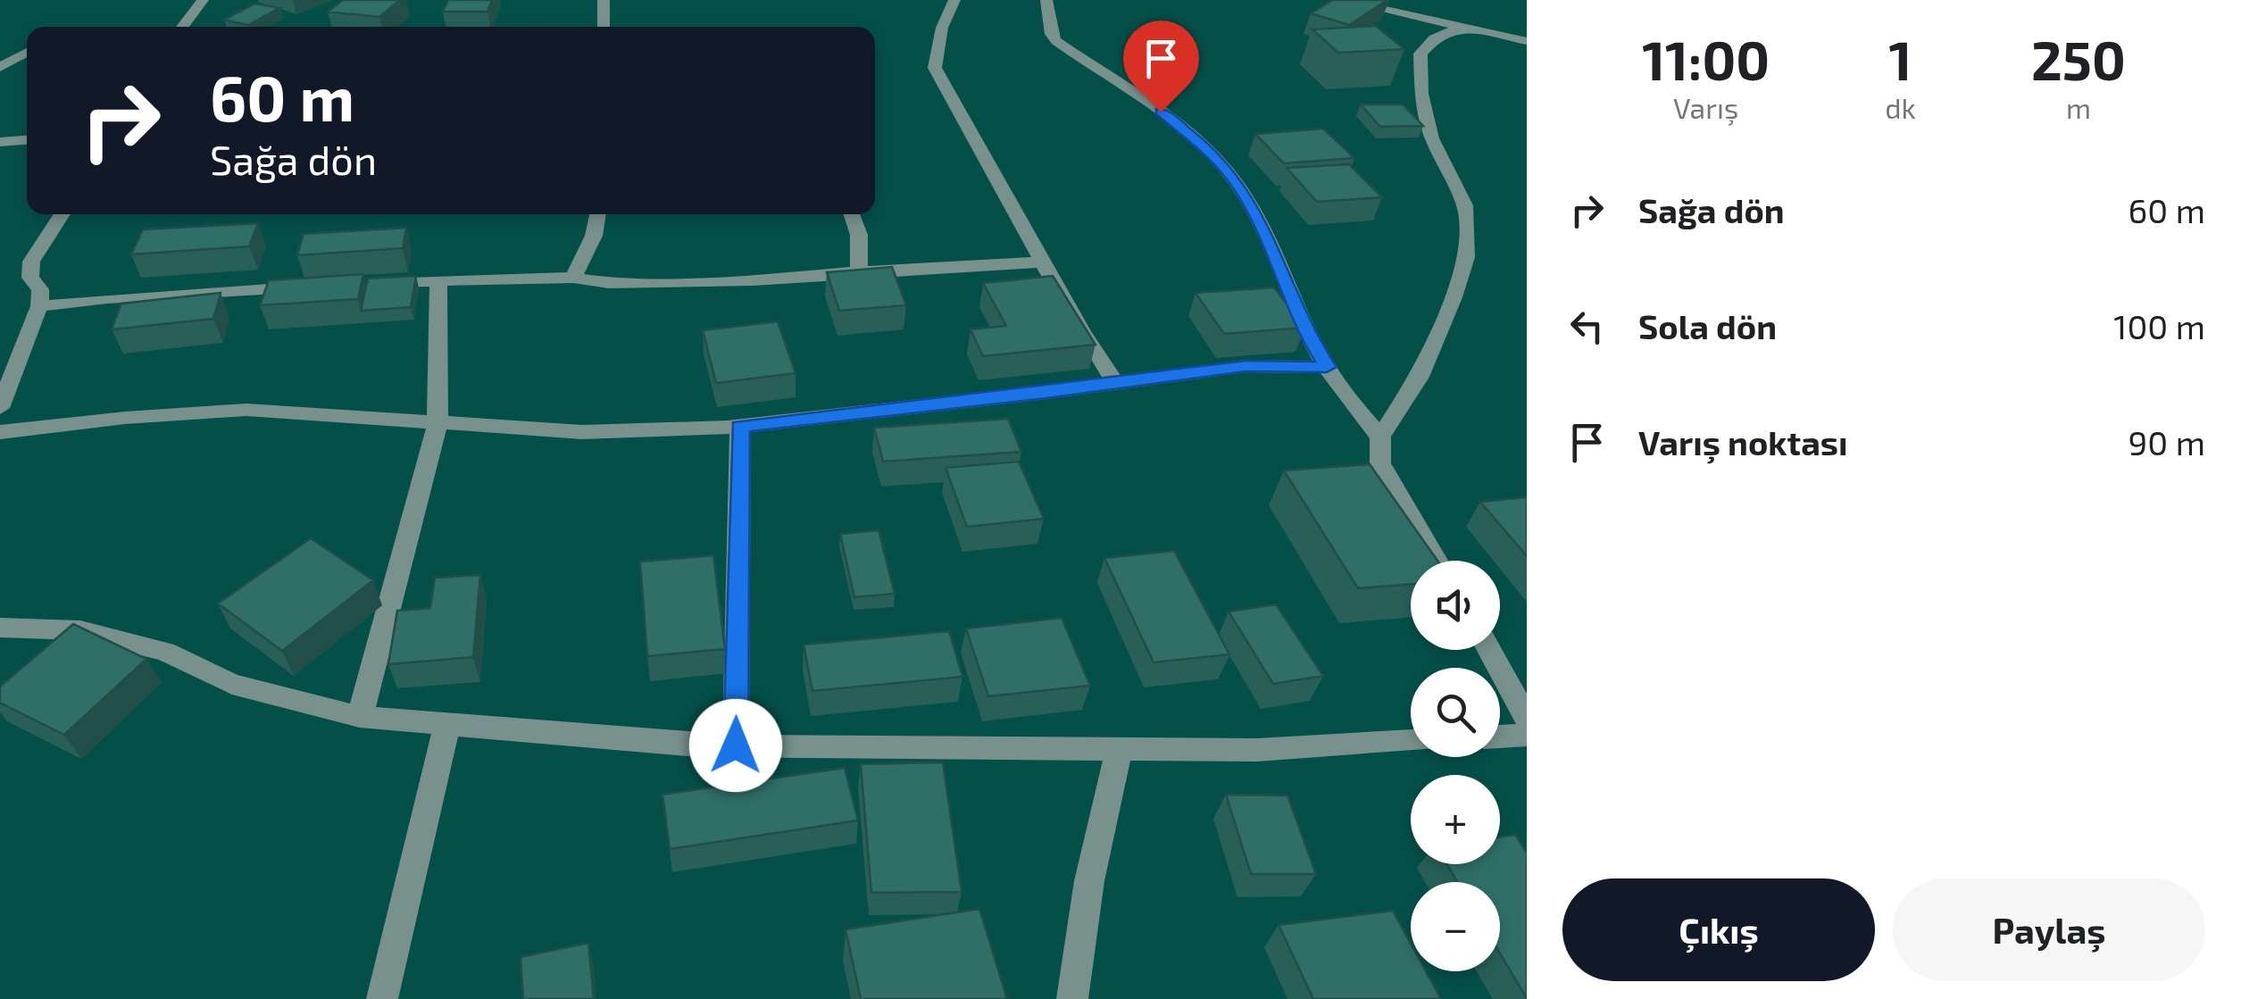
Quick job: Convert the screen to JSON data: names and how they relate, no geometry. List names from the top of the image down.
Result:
{
  "page": {
    "eta": [
      "11:00",
      "Varış",
      "1",
      "dk",
      "250",
      "m"
    ],
    "turn": ["60 m", "Sağa dön"],
    "list": [
      {
        "name": "Sağa dön",
        "value": "60 m"
      },
      {
        "name": "Sola dön",
        "value": "100 m"
      },
      {
        "name": "Varış noktası",
        "value": "90 m"
      }
    ],
    "map_buttons": ["+", "−"],
    "buttons": ["Çıkış", "Paylaş"]
  }
}
